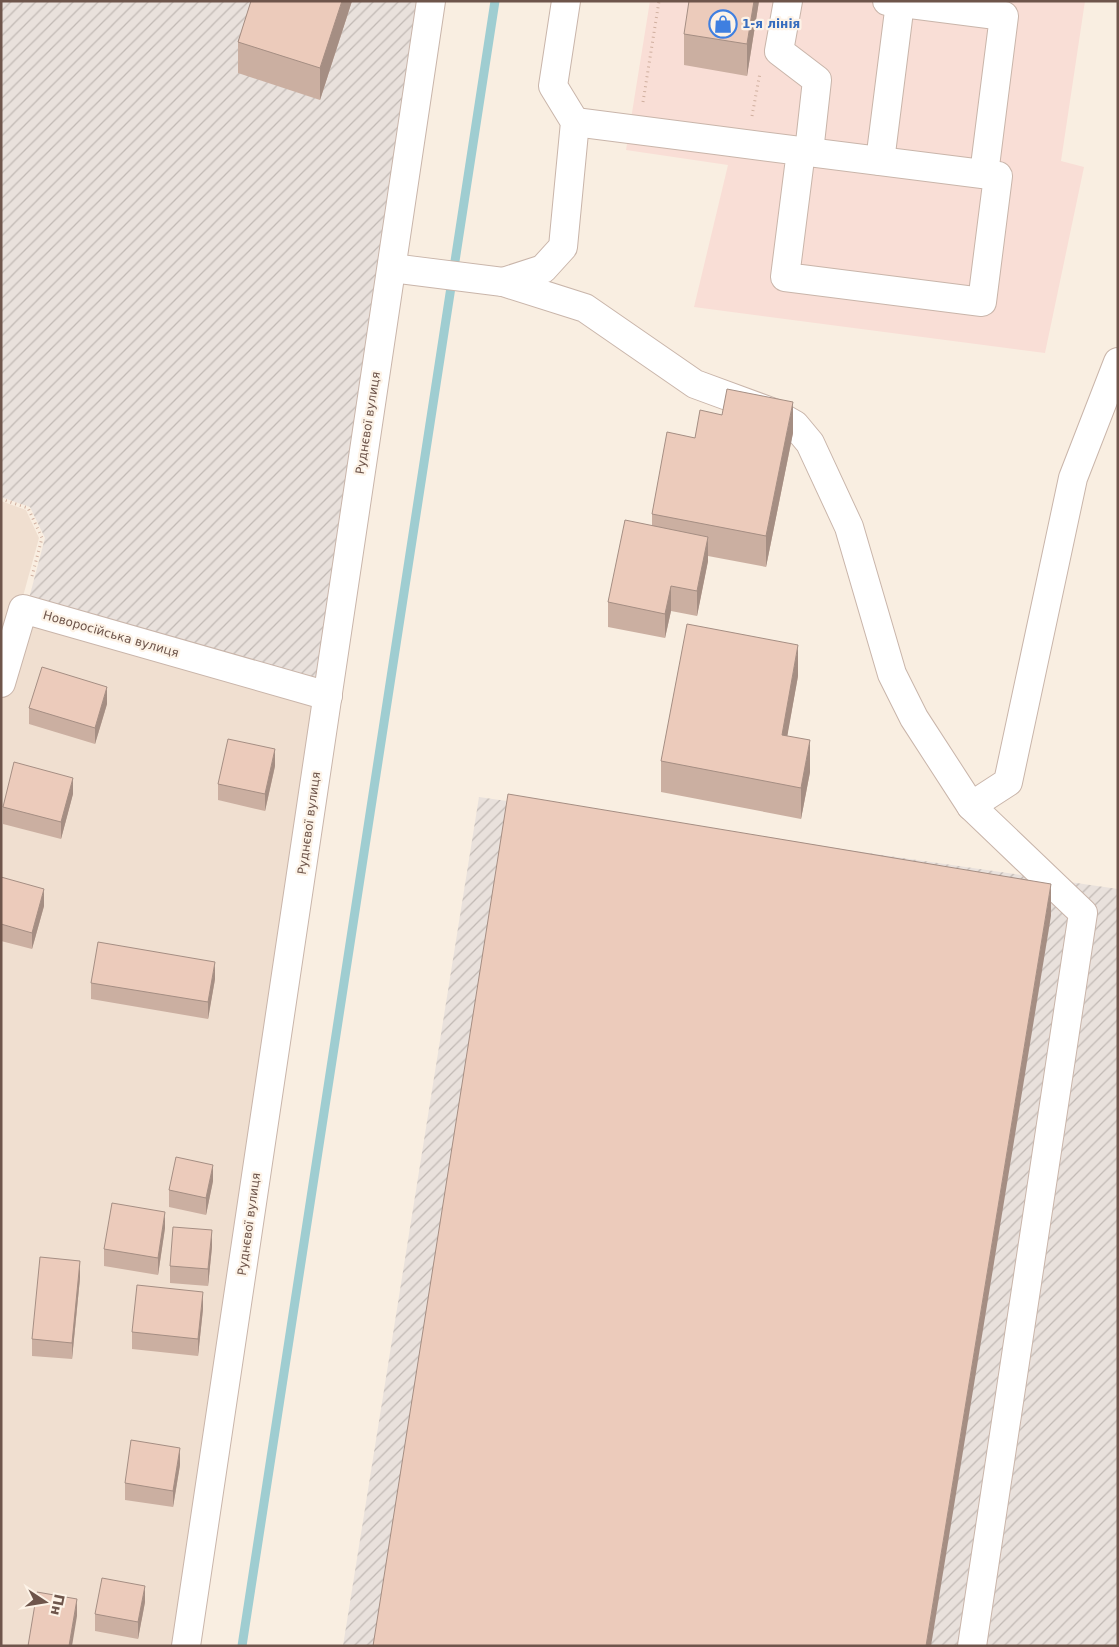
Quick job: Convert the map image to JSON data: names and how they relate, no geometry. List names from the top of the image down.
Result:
{
  "streets": {
    "street": ["Руднєвої вулиця", "Новоросійська вулиця"]
  },
  "crossings": [
    ["Руднєвої вулиця", "Новоросійська вулиця"]
  ],
  "places": {
    "shop": ["1-я лінія"]
  },
  "north": "right"
}
